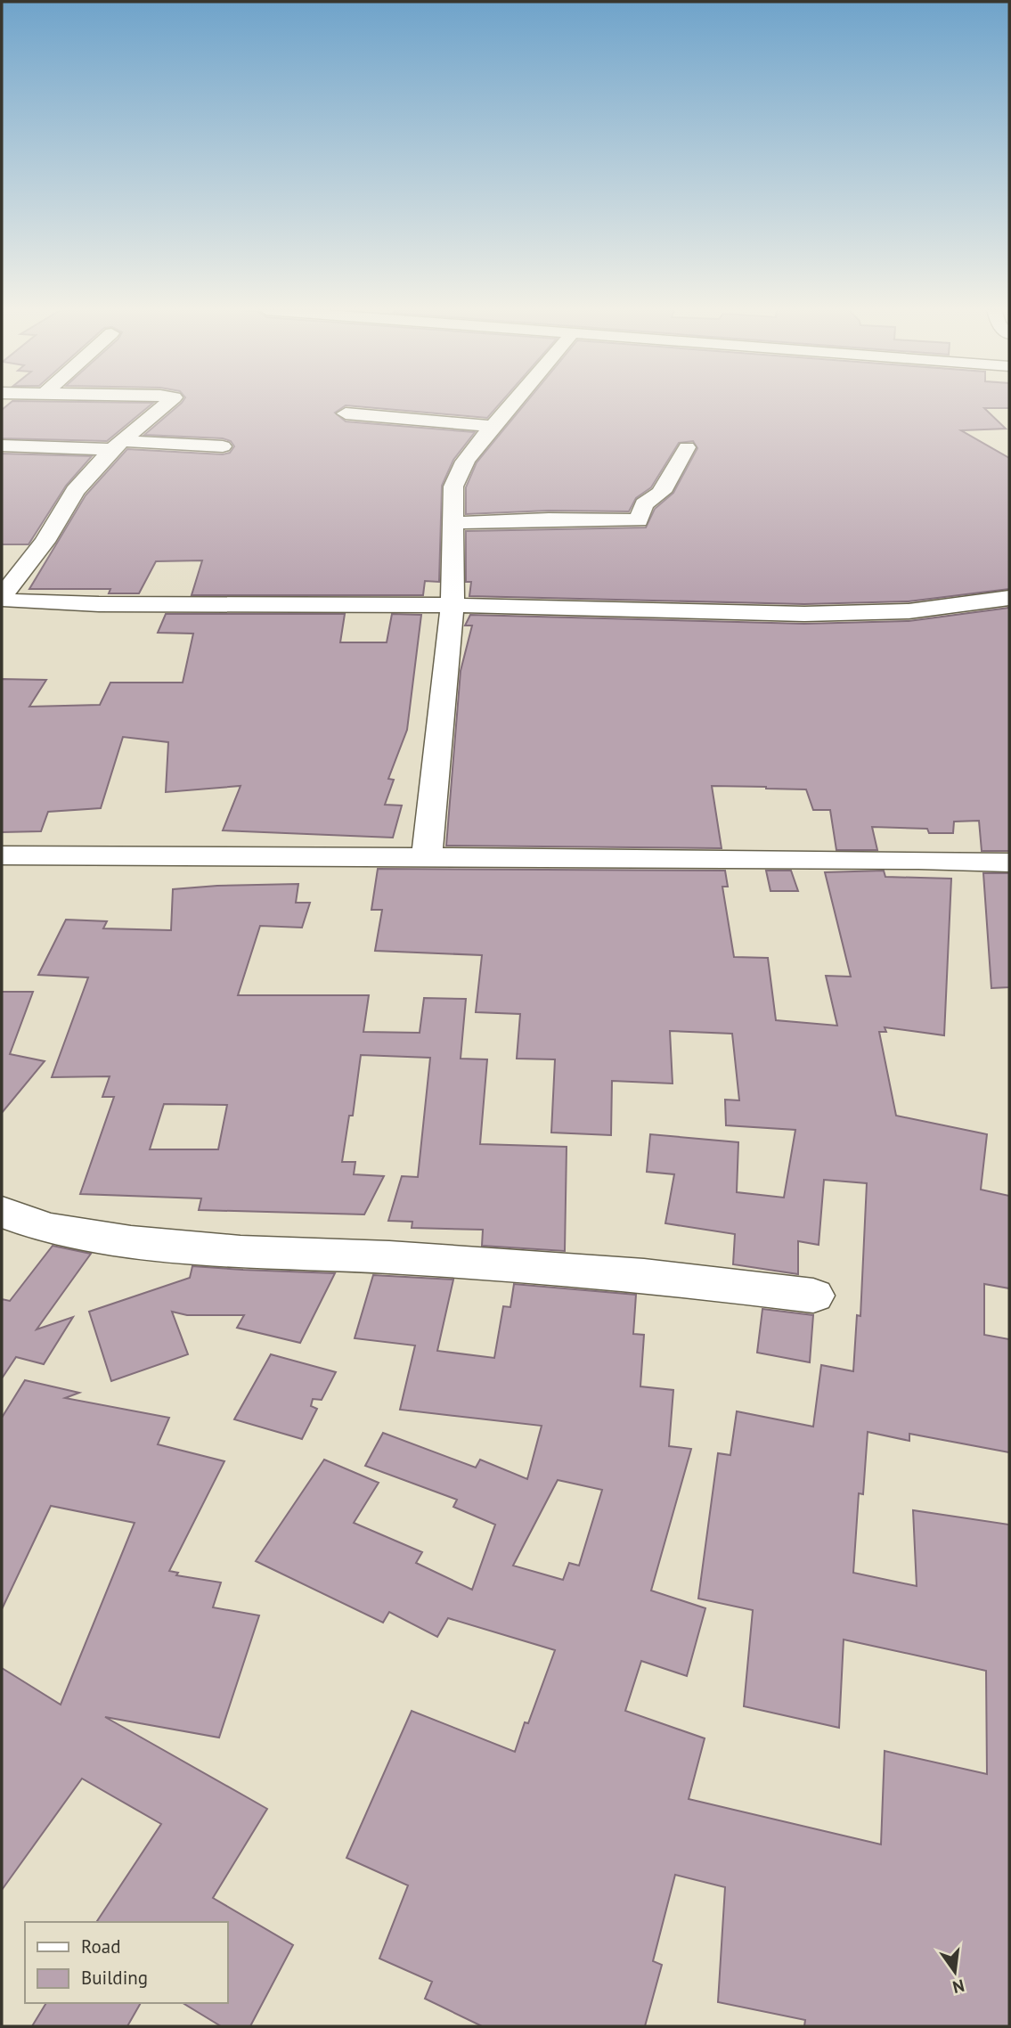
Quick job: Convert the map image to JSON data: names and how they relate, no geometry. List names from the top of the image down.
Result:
{
  "legend": ["Road", "Building"],
  "north": "bottom"
}
